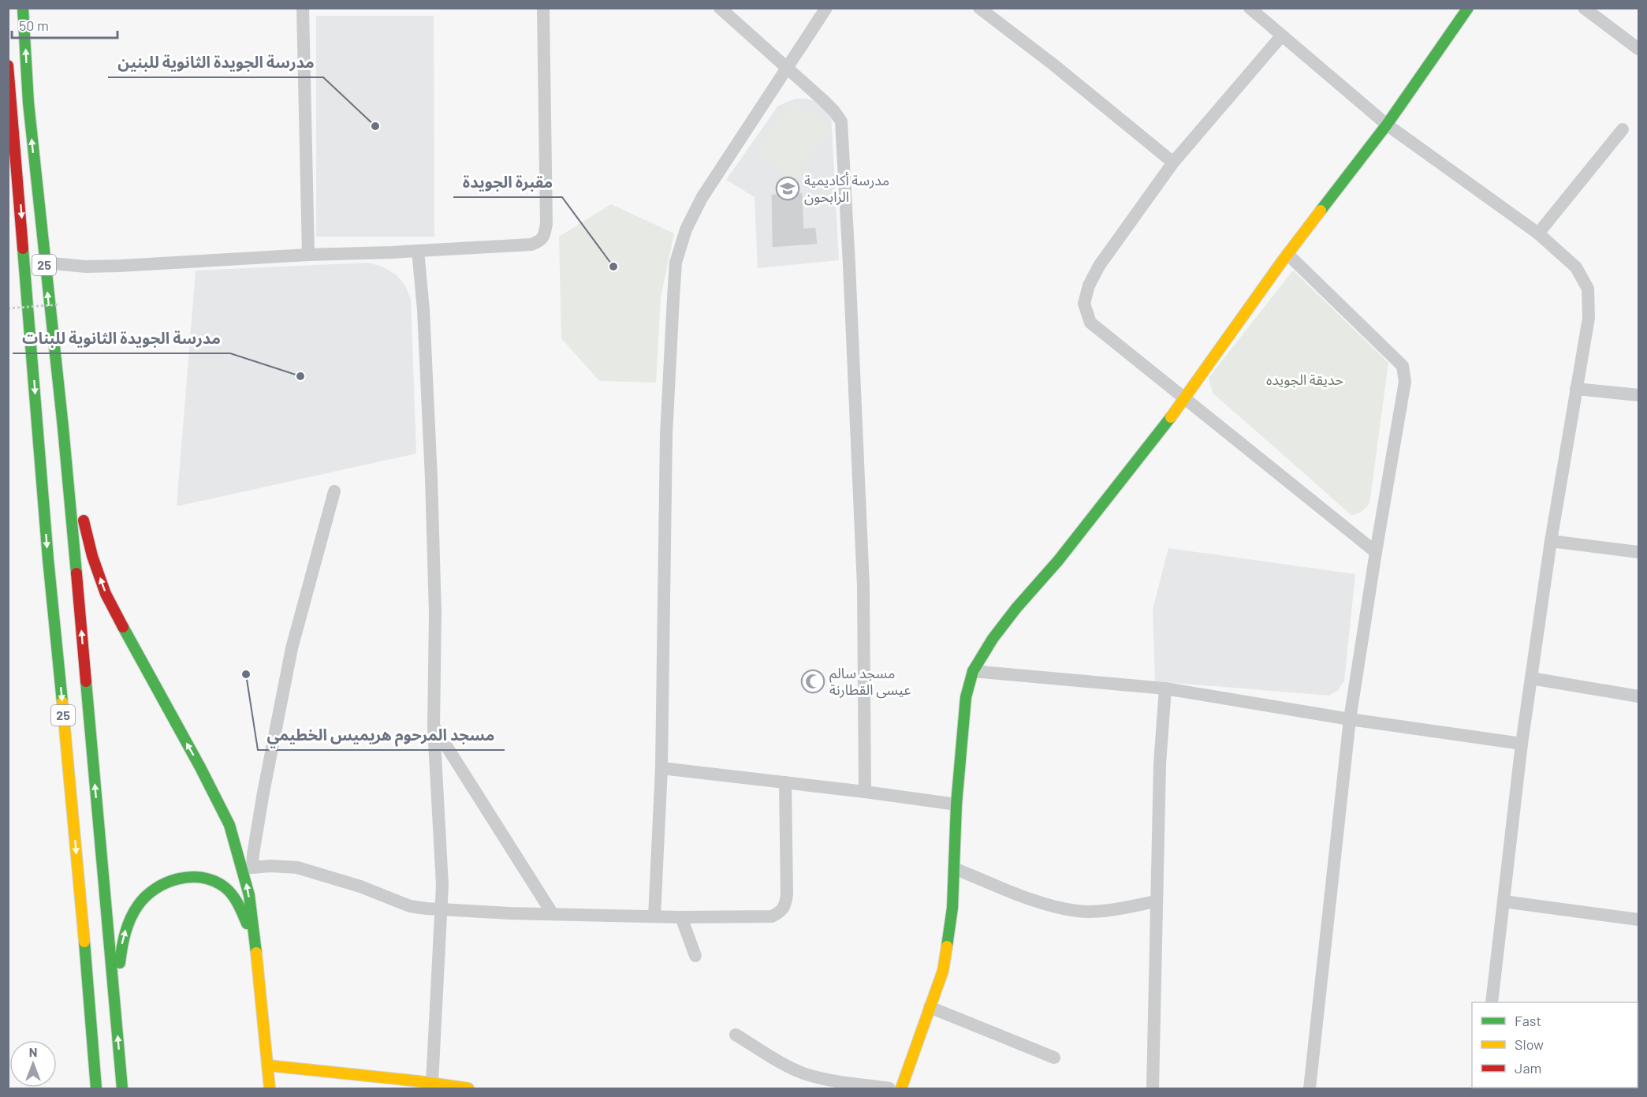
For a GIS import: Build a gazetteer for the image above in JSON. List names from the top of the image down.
{
  "streets": {
    "main road": ["25"]
  },
  "parks": ["حديقة الجويده"],
  "places": {
    "other": [
      "مدرسة الجويدة الثانوية للبنين",
      "مقبرة الجويدة",
      "مدرسة الجويدة الثانوية للبنات",
      "مسجد المرحوم هريميس الخطيمي"
    ],
    "school or university": ["مدرسة أكاديمية الرابحون"],
    "mosque": ["مسجد سالم عيسى القطارنة"]
  },
  "legend": ["Fast", "Slow", "Jam"],
  "scale_bar": "50 m",
  "north": "top"
}
